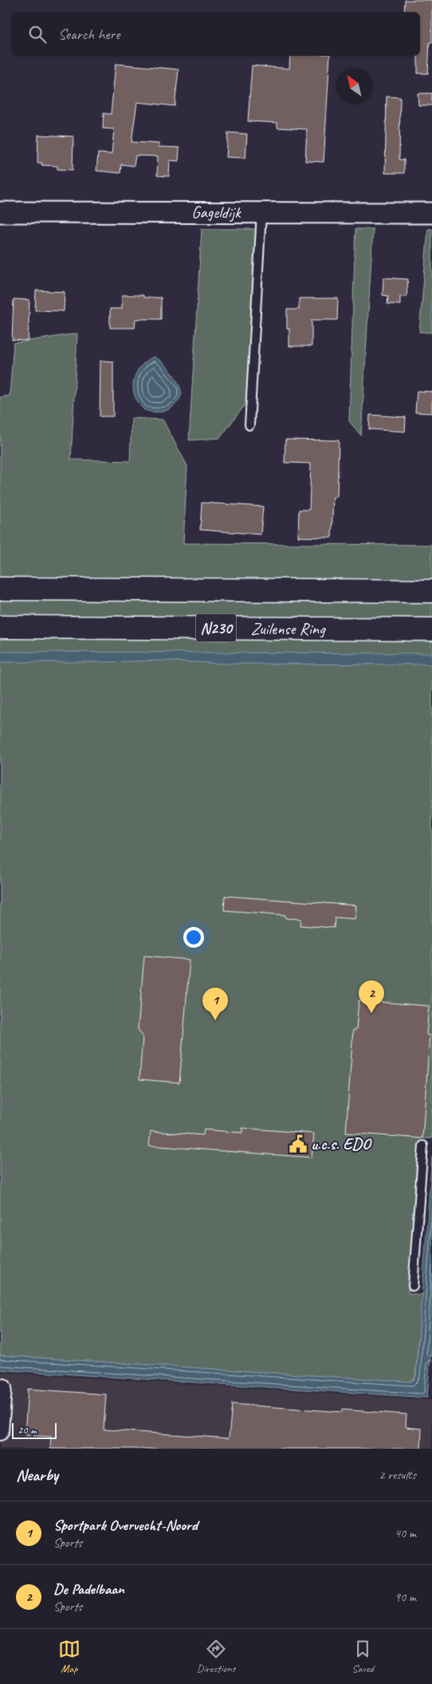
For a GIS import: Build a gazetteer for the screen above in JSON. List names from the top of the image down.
{
  "streets": {
    "main road": ["N230", "Zuilense Ring"],
    "street": ["Gageldijk"]
  },
  "places": {
    "public building": ["u.c.s. EDO"]
  },
  "scale_bar": "20 m",
  "north": "top left",
  "page": {
    "search": "Search here",
    "pins": ["2", "1"],
    "scale": "20 m",
    "heading": ["Nearby", "2 results"],
    "list": [
      {
        "mark": "1",
        "name": "Sportpark Overvecht-Noord",
        "note": "Sports",
        "value": "40 m"
      },
      {
        "mark": "2",
        "name": "De Padelbaan",
        "note": "Sports",
        "value": "90 m"
      }
    ],
    "nav": ["Map", "Directions", "Saved"]
  }
}
